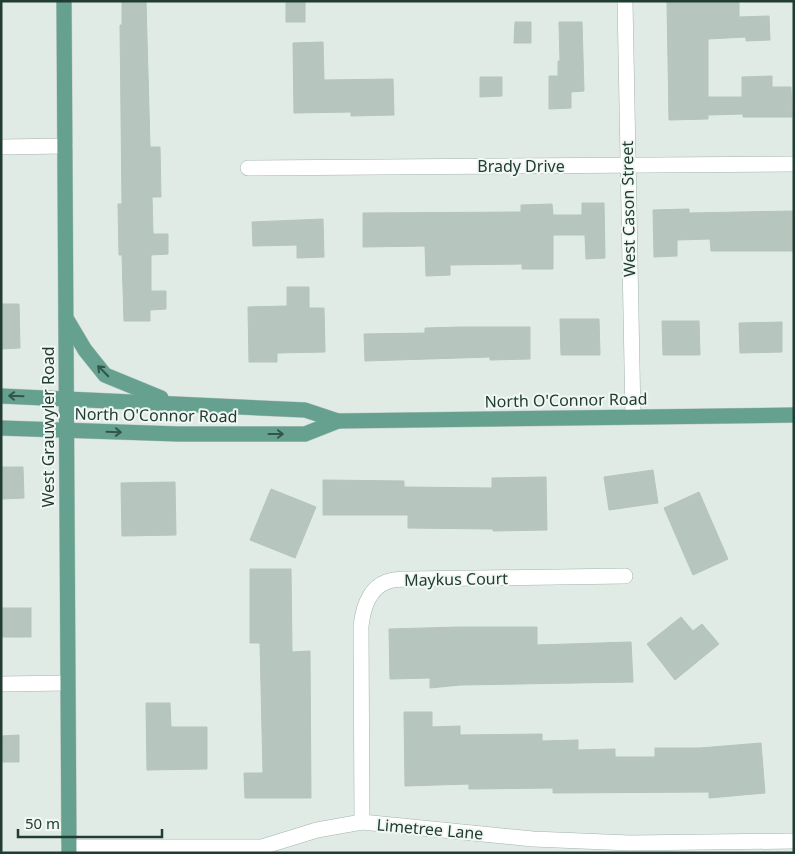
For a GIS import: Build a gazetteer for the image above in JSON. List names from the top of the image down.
{
  "streets": {
    "main road": ["North O'Connor Road", "West Grauwyler Road"],
    "street": [
      "Brady Drive",
      "West Cason Street",
      "Maykus Court",
      "Limetree Lane"
    ]
  },
  "crossings": [
    ["Brady Drive", "West Cason Street"],
    ["West Cason Street", "North O'Connor Road"],
    ["North O'Connor Road", "West Grauwyler Road"],
    ["West Grauwyler Road", "Limetree Lane"],
    ["Maykus Court", "Limetree Lane"]
  ],
  "scale_bar": "50 m"
}
